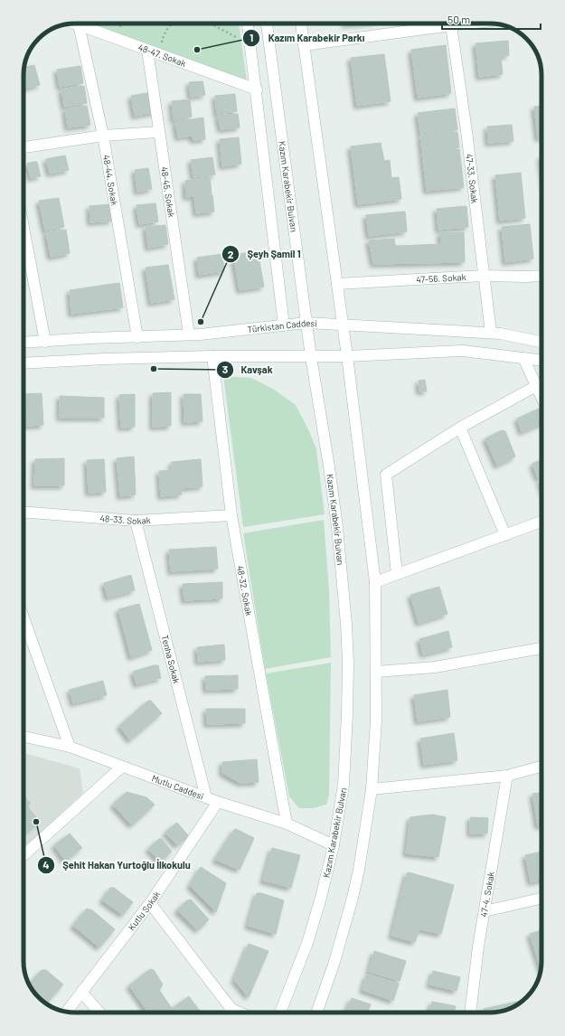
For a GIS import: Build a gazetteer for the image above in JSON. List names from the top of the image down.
{
  "streets": {
    "street": [
      "48-47. Sokak",
      "47-33. Sokak",
      "48-44. Sokak",
      "Kazım Karabekir Bulvarı",
      "48-45. Sokak",
      "47-56. Sokak",
      "Türkistan Caddesi",
      "48-33. Sokak",
      "48-32. Sokak",
      "Tenha Sokak",
      "Mutlu Caddesi",
      "47-4. Sokak",
      "Kutlu Sokak"
    ]
  },
  "crossings": [
    ["48-47. Sokak", "48-44. Sokak"],
    ["48-47. Sokak", "48-45. Sokak"],
    ["47-33. Sokak", "47-56. Sokak"],
    ["47-33. Sokak", "Türkistan Caddesi"],
    ["48-44. Sokak", "Türkistan Caddesi"],
    ["Kazım Karabekir Bulvarı", "Türkistan Caddesi"],
    ["Kazım Karabekir Bulvarı", "Mutlu Caddesi"],
    ["48-45. Sokak", "Türkistan Caddesi"],
    ["48-33. Sokak", "48-32. Sokak"],
    ["48-33. Sokak", "Tenha Sokak"],
    ["48-32. Sokak", "Mutlu Caddesi"],
    ["Tenha Sokak", "Mutlu Caddesi"],
    ["Mutlu Caddesi", "Kutlu Sokak"]
  ],
  "places": [
    "Kazım Karabekir Parkı",
    "Şeyh Şamil 1",
    "Kavşak",
    "Şehit Hakan Yurtoğlu İlkokulu"
  ],
  "scale_bar": "50 m"
}
